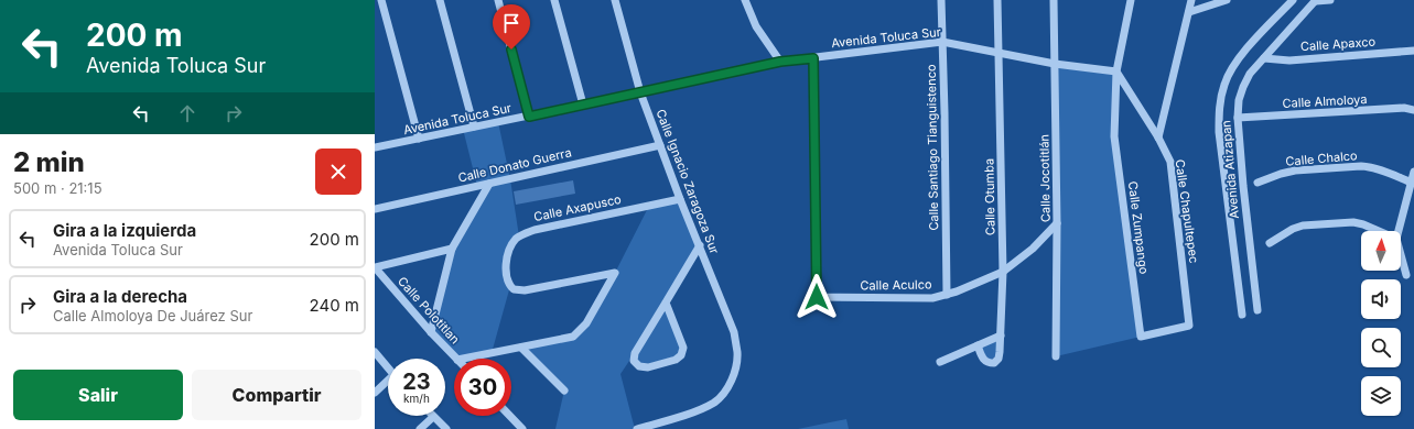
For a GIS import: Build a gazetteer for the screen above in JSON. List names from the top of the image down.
{
  "streets": {
    "street": [
      "Avenida Toluca Sur",
      "Calle Apaxco",
      "Calle Almoloya",
      "Calle Santiago Tianguistenco",
      "Calle Chalco",
      "Calle Donato Guerra",
      "Avenida Atizapan",
      "Calle Jocotitlán",
      "Calle Ignacio Zaragoza Sur",
      "Calle Otumba",
      "Calle Axapusco",
      "Calle Chapultepec",
      "Calle Zumpango",
      "Calle Aculco",
      "Calle Polotitlan"
    ]
  },
  "crossings": [
    ["Avenida Toluca Sur", "Calle Santiago Tianguistenco"],
    ["Avenida Toluca Sur", "Calle Jocotitlán"],
    ["Avenida Toluca Sur", "Calle Ignacio Zaragoza Sur"],
    ["Avenida Toluca Sur", "Calle Otumba"],
    ["Avenida Toluca Sur", "Calle Chapultepec"],
    ["Avenida Toluca Sur", "Calle Zumpango"],
    ["Avenida Toluca Sur", "Calle Aculco"],
    ["Calle Apaxco", "Avenida Atizapan"],
    ["Calle Almoloya", "Avenida Atizapan"],
    ["Calle Santiago Tianguistenco", "Calle Aculco"],
    ["Calle Donato Guerra", "Calle Ignacio Zaragoza Sur"],
    ["Calle Jocotitlán", "Calle Aculco"],
    ["Calle Ignacio Zaragoza Sur", "Calle Axapusco"],
    ["Calle Otumba", "Calle Aculco"],
    ["Calle Chapultepec", "Calle Zumpango"]
  ],
  "north": "top",
  "page": {
    "turn": ["200 m", "Avenida Toluca Sur"],
    "heading": ["2 min", "500 m · 21:15"],
    "list": [
      {
        "name": "Gira a la izquierda",
        "note": "Avenida Toluca Sur",
        "value": "200 m"
      },
      {
        "name": "Gira a la derecha",
        "note": "Calle Almoloya De Juárez Sur",
        "value": "240 m"
      }
    ],
    "speed": "23 km/h",
    "limit": "30",
    "buttons": ["Salir", "Compartir"]
  }
}
